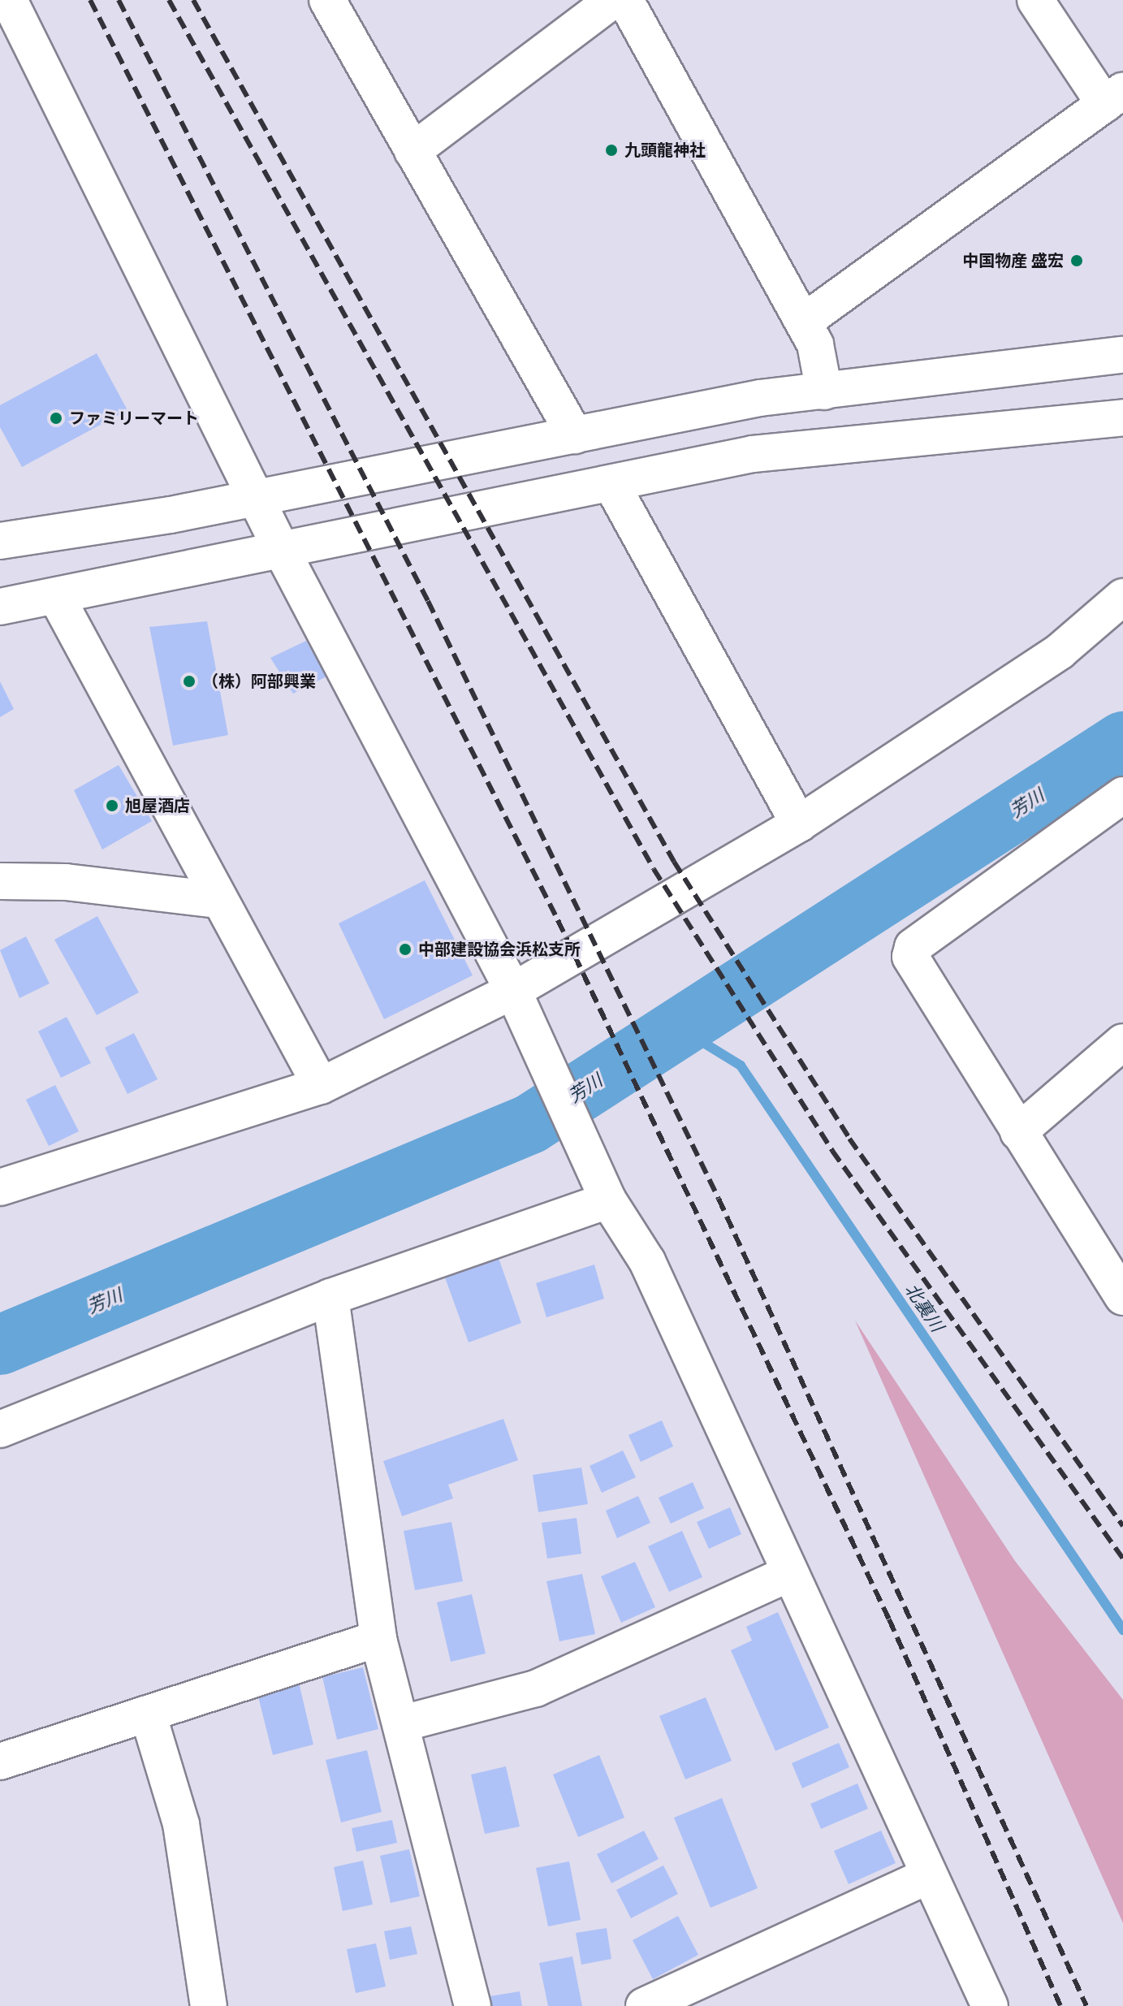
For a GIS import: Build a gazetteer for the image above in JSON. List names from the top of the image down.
{
  "water": ["芳川", "北裏川"],
  "places": [
    "九頭龍神社",
    "中国物産 盛宏",
    "ファミリーマート",
    "（株）阿部興業",
    "旭屋酒店",
    "中部建設協会浜松支所"
  ]
}
